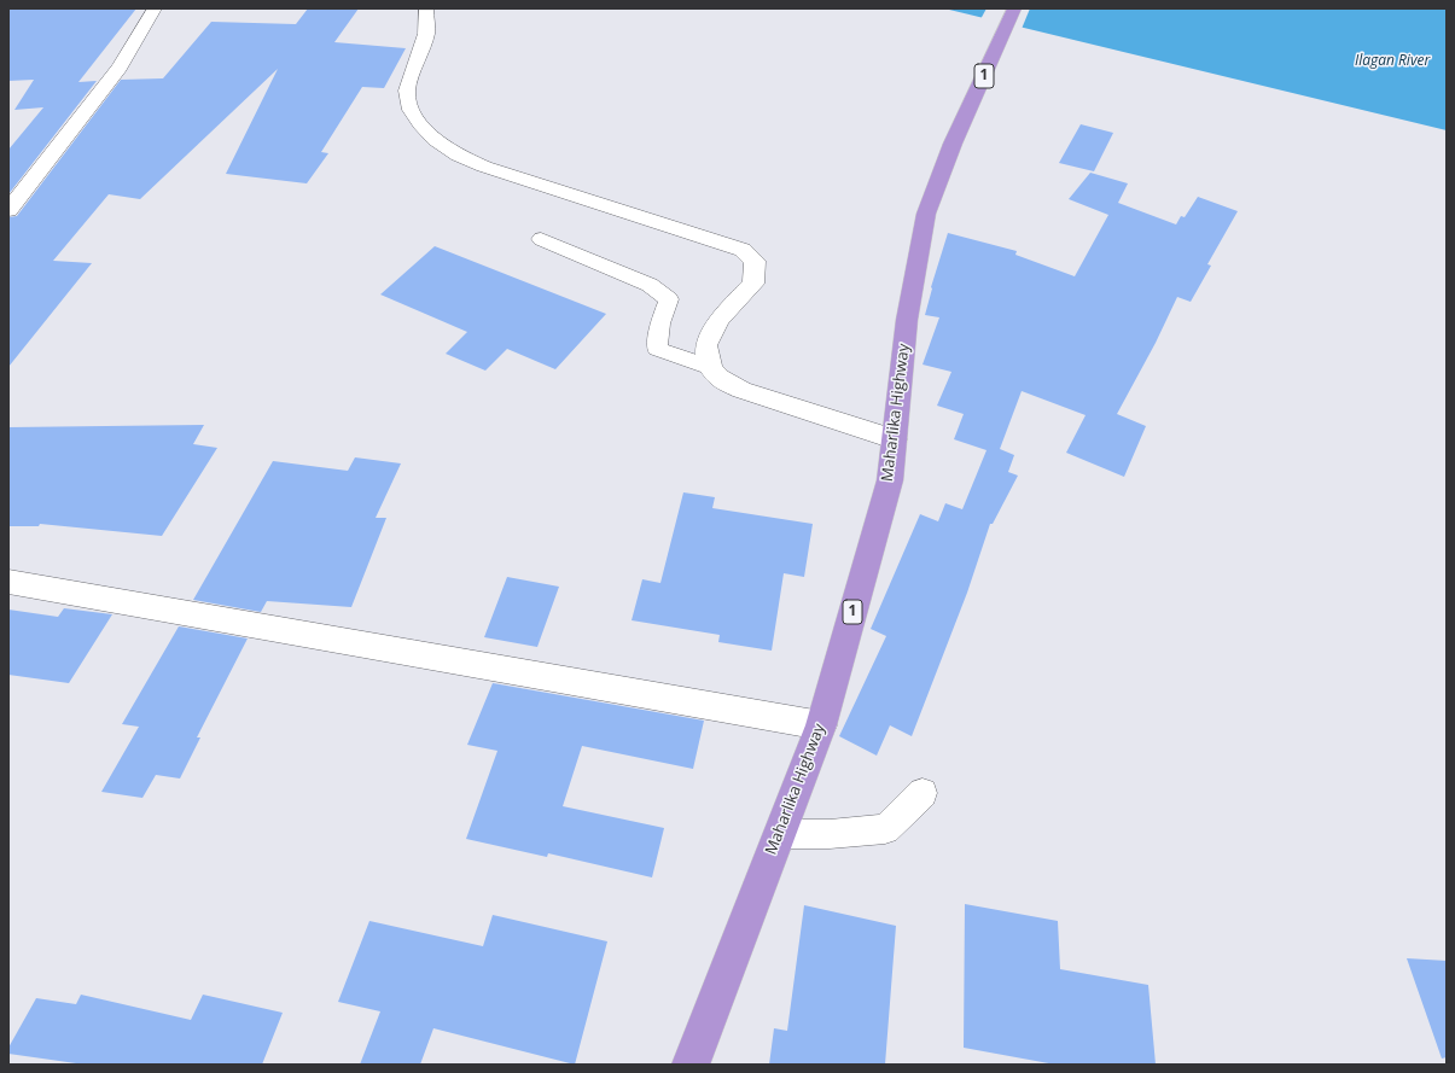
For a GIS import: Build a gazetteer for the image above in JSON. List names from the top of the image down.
{
  "streets": {
    "highway": ["1", "Maharlika Highway"]
  },
  "water": ["Ilagan River"]
}
